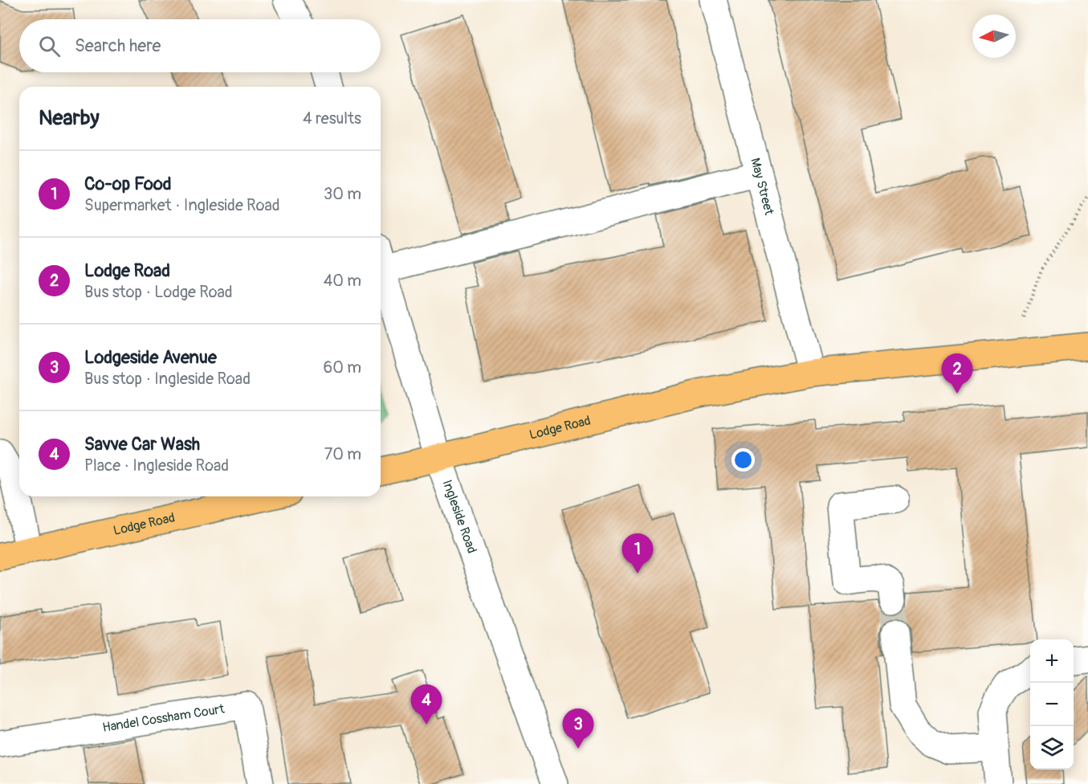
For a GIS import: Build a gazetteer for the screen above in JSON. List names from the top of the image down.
{
  "streets": {
    "main road": ["Lodge Road"],
    "street": ["May Street", "Ingleside Road", "Handel Cossham Court"]
  },
  "crossings": [
    ["May Street", "Lodge Road"],
    ["Lodge Road", "Ingleside Road"]
  ],
  "north": "left",
  "page": {
    "search": "Search here",
    "heading": ["Nearby", "4 results"],
    "list": [
      {
        "mark": "1",
        "name": "Co-op Food",
        "note": "Supermarket · Ingleside Road",
        "value": "30 m"
      },
      {
        "mark": "2",
        "name": "Lodge Road",
        "note": "Bus stop · Lodge Road",
        "value": "40 m"
      },
      {
        "mark": "3",
        "name": "Lodgeside Avenue",
        "note": "Bus stop · Ingleside Road",
        "value": "60 m"
      },
      {
        "mark": "4",
        "name": "Savve Car Wash",
        "note": "Place · Ingleside Road",
        "value": "70 m"
      }
    ],
    "pins": [
      "2",
      "1",
      "4",
      "3"
    ],
    "map_buttons": ["+", "−"]
  }
}
